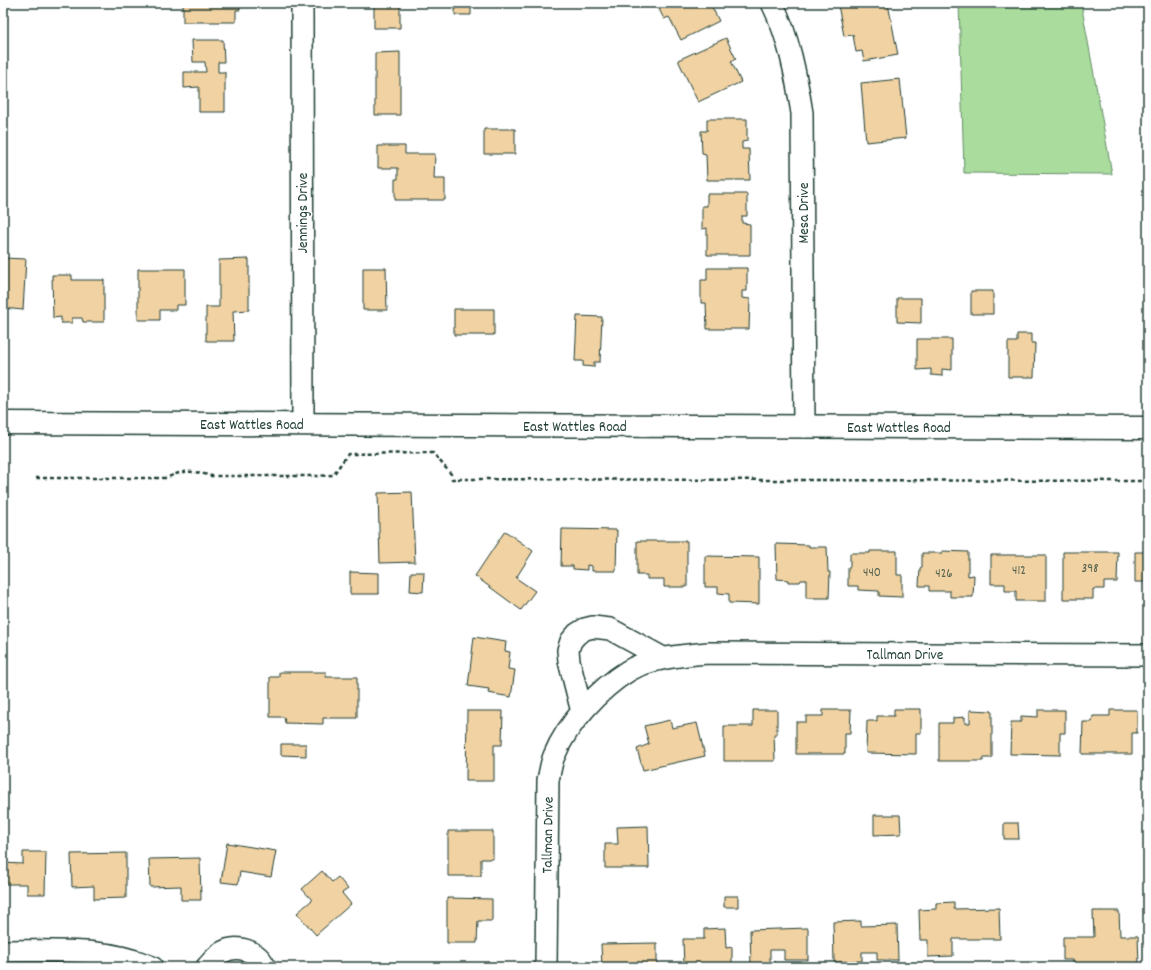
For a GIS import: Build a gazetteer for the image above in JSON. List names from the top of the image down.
{
  "streets": {
    "main road": ["East Wattles Road"],
    "street": ["Jennings Drive", "Mesa Drive", "Tallman Drive"]
  },
  "crossings": [
    ["Jennings Drive", "East Wattles Road"],
    ["Mesa Drive", "East Wattles Road"]
  ],
  "house_numbers": [
    "398",
    "412",
    "440",
    "426"
  ]
}
